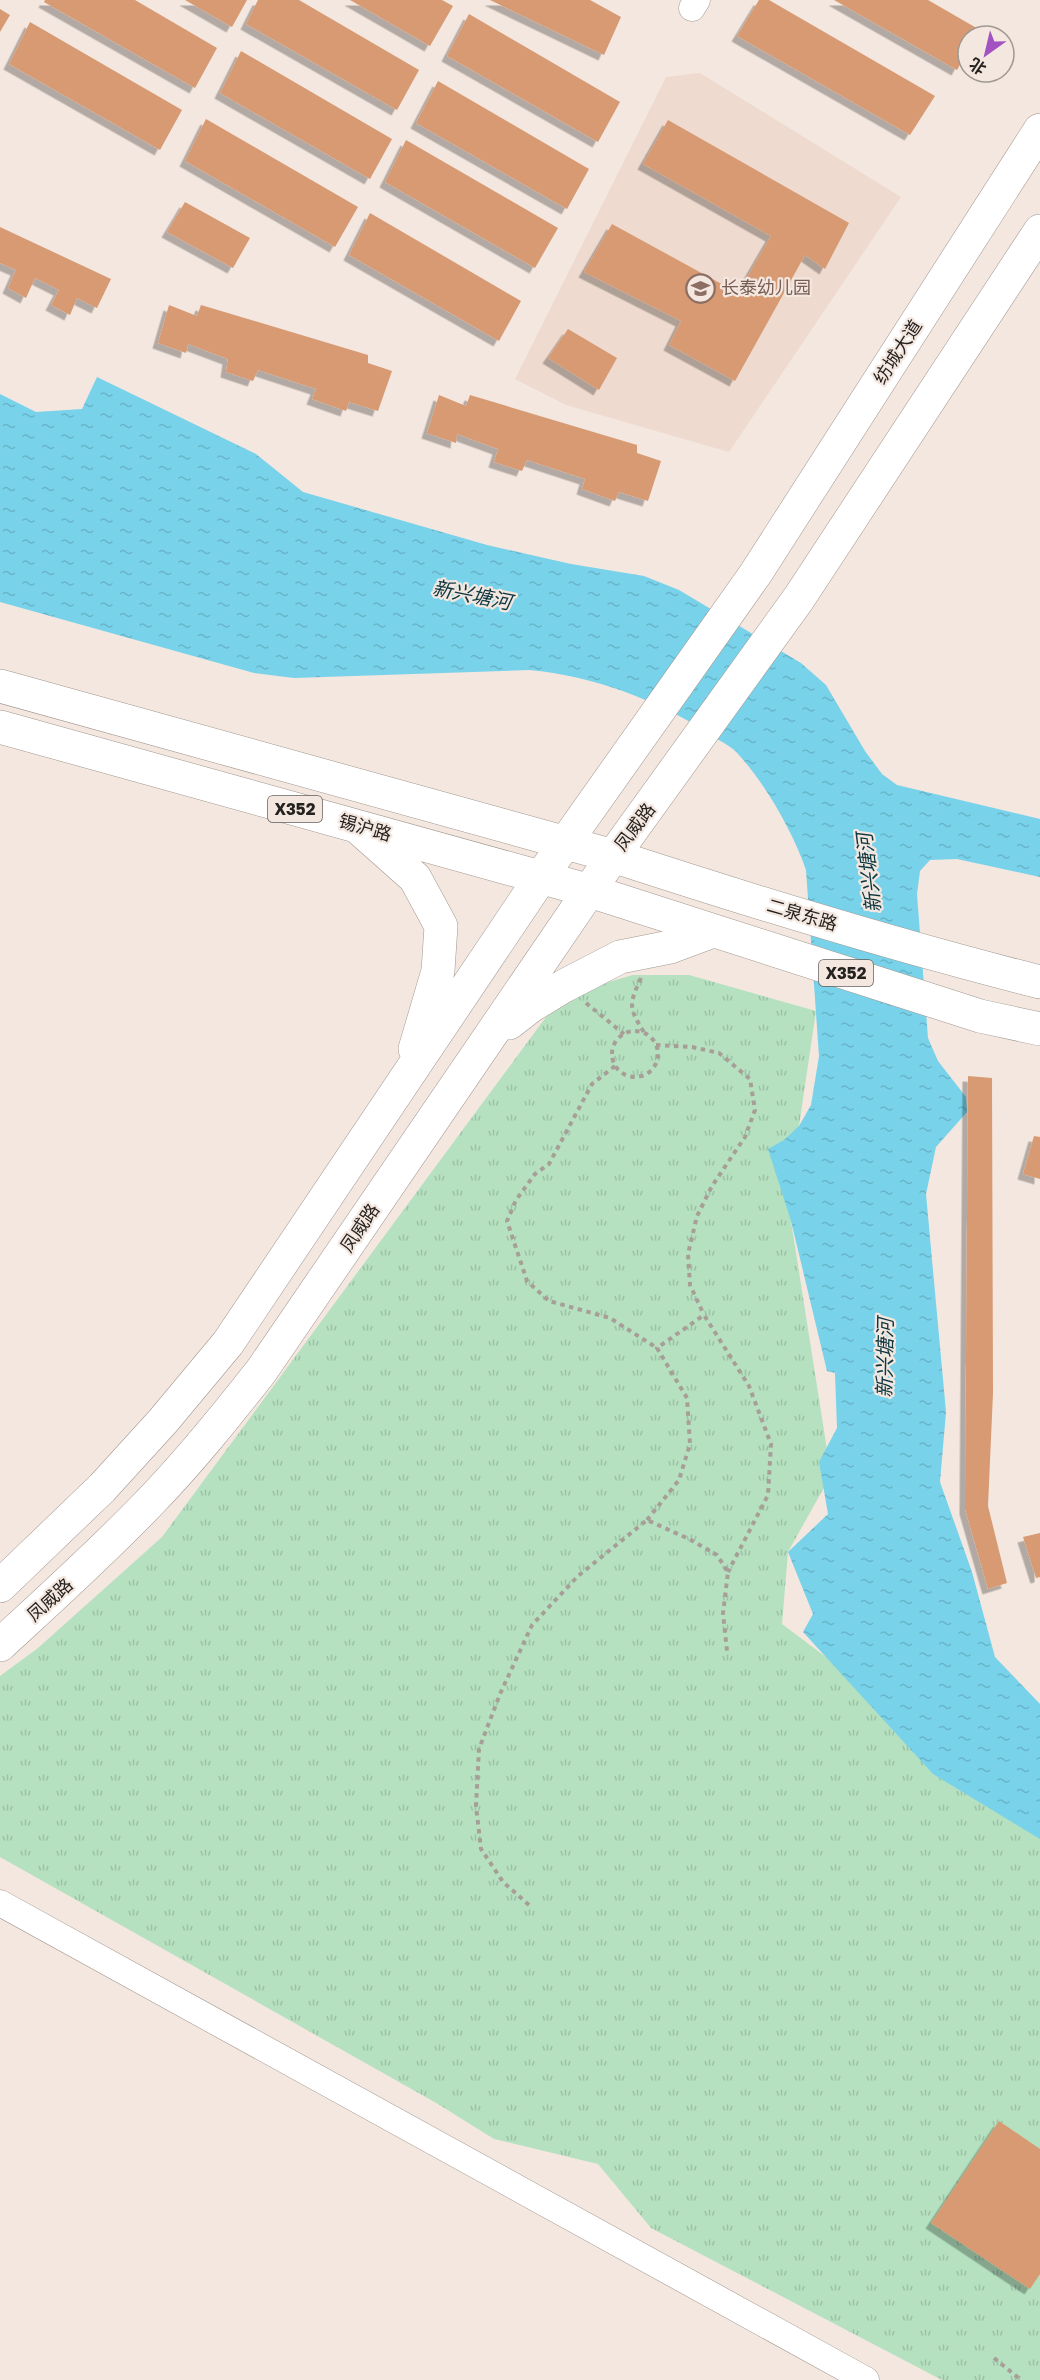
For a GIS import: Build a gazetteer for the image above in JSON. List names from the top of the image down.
{
  "streets": {
    "main road": [
      "纺城大道",
      "X352",
      "凤威路",
      "锡沪路",
      "二泉东路"
    ]
  },
  "crossings": [
    ["纺城大道", "X352"],
    ["纺城大道", "二泉东路"],
    ["X352", "凤威路"],
    ["X352", "锡沪路"],
    ["X352", "二泉东路"],
    ["凤威路", "锡沪路"],
    ["凤威路", "二泉东路"]
  ],
  "water": ["新兴塘河"],
  "places": {
    "school or university": ["长泰幼儿园"]
  },
  "north": "bottom left"
}
